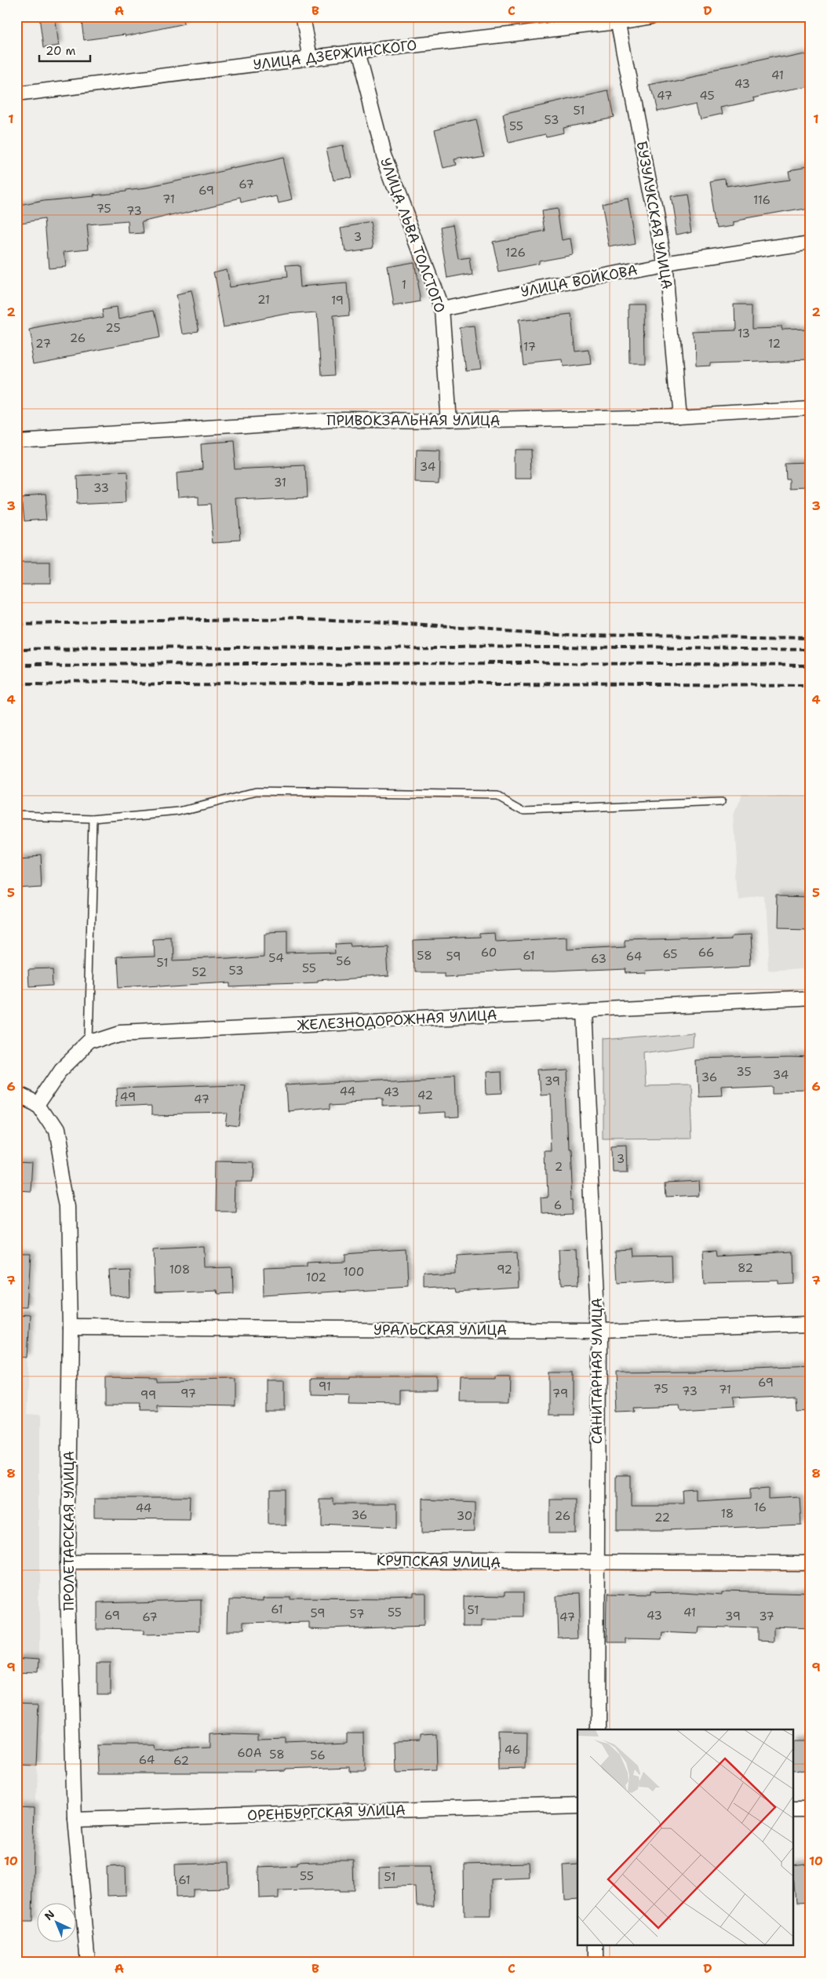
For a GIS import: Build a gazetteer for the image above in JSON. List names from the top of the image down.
{
  "streets": {
    "street": [
      "УЛИЦА ДЗЕРЖИНСКОГО",
      "БУЗУЛУКСКАЯ УЛИЦА",
      "УЛИЦА ЛЬВА ТОЛСТОГО",
      "УЛИЦА ВОЙКОВА",
      "ПРИВОКЗАЛЬНАЯ УЛИЦА",
      "ЖЕЛЕЗНОДОРОЖНАЯ УЛИЦА",
      "УРАЛЬСКАЯ УЛИЦА",
      "САНИТАРНАЯ УЛИЦА",
      "ПРОЛЕТАРСКАЯ УЛИЦА",
      "КРУПСКАЯ УЛИЦА",
      "ОРЕНБУРГСКАЯ УЛИЦА"
    ]
  },
  "crossings": [
    ["УЛИЦА ДЗЕРЖИНСКОГО", "БУЗУЛУКСКАЯ УЛИЦА"],
    ["УЛИЦА ДЗЕРЖИНСКОГО", "УЛИЦА ЛЬВА ТОЛСТОГО"],
    ["БУЗУЛУКСКАЯ УЛИЦА", "УЛИЦА ВОЙКОВА"],
    ["БУЗУЛУКСКАЯ УЛИЦА", "ПРИВОКЗАЛЬНАЯ УЛИЦА"],
    ["УЛИЦА ЛЬВА ТОЛСТОГО", "УЛИЦА ВОЙКОВА"],
    ["УЛИЦА ЛЬВА ТОЛСТОГО", "ПРИВОКЗАЛЬНАЯ УЛИЦА"],
    ["ЖЕЛЕЗНОДОРОЖНАЯ УЛИЦА", "САНИТАРНАЯ УЛИЦА"],
    ["ЖЕЛЕЗНОДОРОЖНАЯ УЛИЦА", "ПРОЛЕТАРСКАЯ УЛИЦА"],
    ["УРАЛЬСКАЯ УЛИЦА", "САНИТАРНАЯ УЛИЦА"],
    ["УРАЛЬСКАЯ УЛИЦА", "ПРОЛЕТАРСКАЯ УЛИЦА"],
    ["САНИТАРНАЯ УЛИЦА", "КРУПСКАЯ УЛИЦА"],
    ["ПРОЛЕТАРСКАЯ УЛИЦА", "КРУПСКАЯ УЛИЦА"],
    ["ПРОЛЕТАРСКАЯ УЛИЦА", "ОРЕНБУРГСКАЯ УЛИЦА"]
  ],
  "house_numbers": [
    "41",
    "43",
    "47",
    "45",
    "51",
    "53",
    "55",
    "67",
    "69",
    "71",
    "116",
    "75",
    "73",
    "3",
    "126",
    "1",
    "21",
    "19",
    "25",
    "13",
    "26",
    "27",
    "12",
    "17",
    "34",
    "31",
    "33",
    "60",
    "66",
    "65",
    "58",
    "61",
    "59",
    "64",
    "54",
    "63",
    "56",
    "51",
    "55",
    "53",
    "52",
    "35",
    "34",
    "36",
    "39",
    "44",
    "43",
    "42",
    "49",
    "47",
    "3",
    "2",
    "6",
    "82",
    "108",
    "92",
    "100",
    "102",
    "69",
    "91",
    "75",
    "71",
    "73",
    "97",
    "79",
    "99",
    "16",
    "44",
    "18",
    "36",
    "30",
    "26",
    "22",
    "61",
    "51",
    "55",
    "41",
    "59",
    "57",
    "69",
    "43",
    "39",
    "37",
    "67",
    "47",
    "46",
    "60А",
    "58",
    "56",
    "64",
    "62",
    "55",
    "51",
    "61"
  ],
  "scale_bar": "20 m",
  "north": "top left",
  "grid": {
    "columns": [
      "A",
      "B",
      "C",
      "D"
    ],
    "rows": [
      "1",
      "2",
      "3",
      "4",
      "5",
      "6",
      "7",
      "8",
      "9",
      "10"
    ]
  }
}
